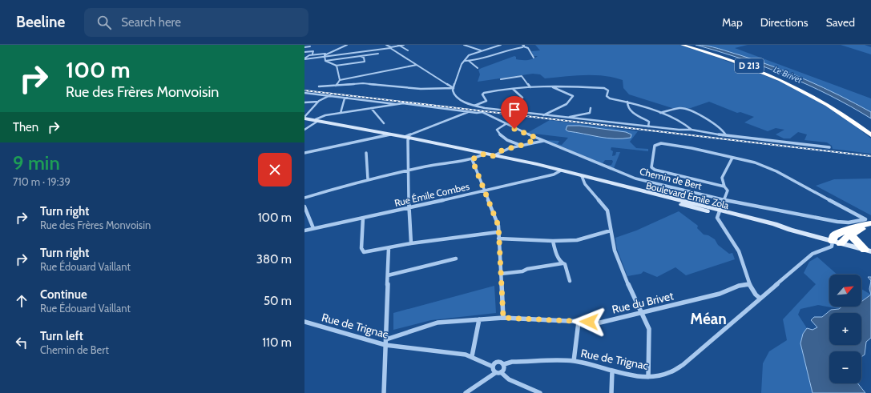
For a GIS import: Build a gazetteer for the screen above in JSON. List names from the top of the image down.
{
  "streets": {
    "highway": ["D 213"],
    "main road": ["Boulevard Émile Zola"],
    "street": [
      "Chemin de Bert",
      "Rue Émile Combes",
      "Rue du Brivet",
      "Rue de Trignac"
    ]
  },
  "crossings": [
    ["Rue Émile Combes", "Boulevard Émile Zola"],
    ["Boulevard Émile Zola", "Rue de Trignac"]
  ],
  "districts": ["Méan"],
  "water": ["Le Brivet"],
  "north": "top right",
  "page": {
    "header": "Beeline",
    "search": "Search here",
    "nav": ["Map", "Directions", "Saved"],
    "turn": ["100 m", "Rue des Frères Monvoisin"],
    "then": "Then",
    "heading": ["9 min", "710 m · 19:39"],
    "list": [
      {
        "name": "Turn right",
        "note": "Rue des Frères Monvoisin",
        "value": "100 m"
      },
      {
        "name": "Turn right",
        "note": "Rue Édouard Vaillant",
        "value": "380 m"
      },
      {
        "name": "Continue",
        "note": "Rue Édouard Vaillant",
        "value": "50 m"
      },
      {
        "name": "Turn left",
        "note": "Chemin de Bert",
        "value": "110 m"
      }
    ],
    "map_buttons": ["+", "−"]
  }
}
